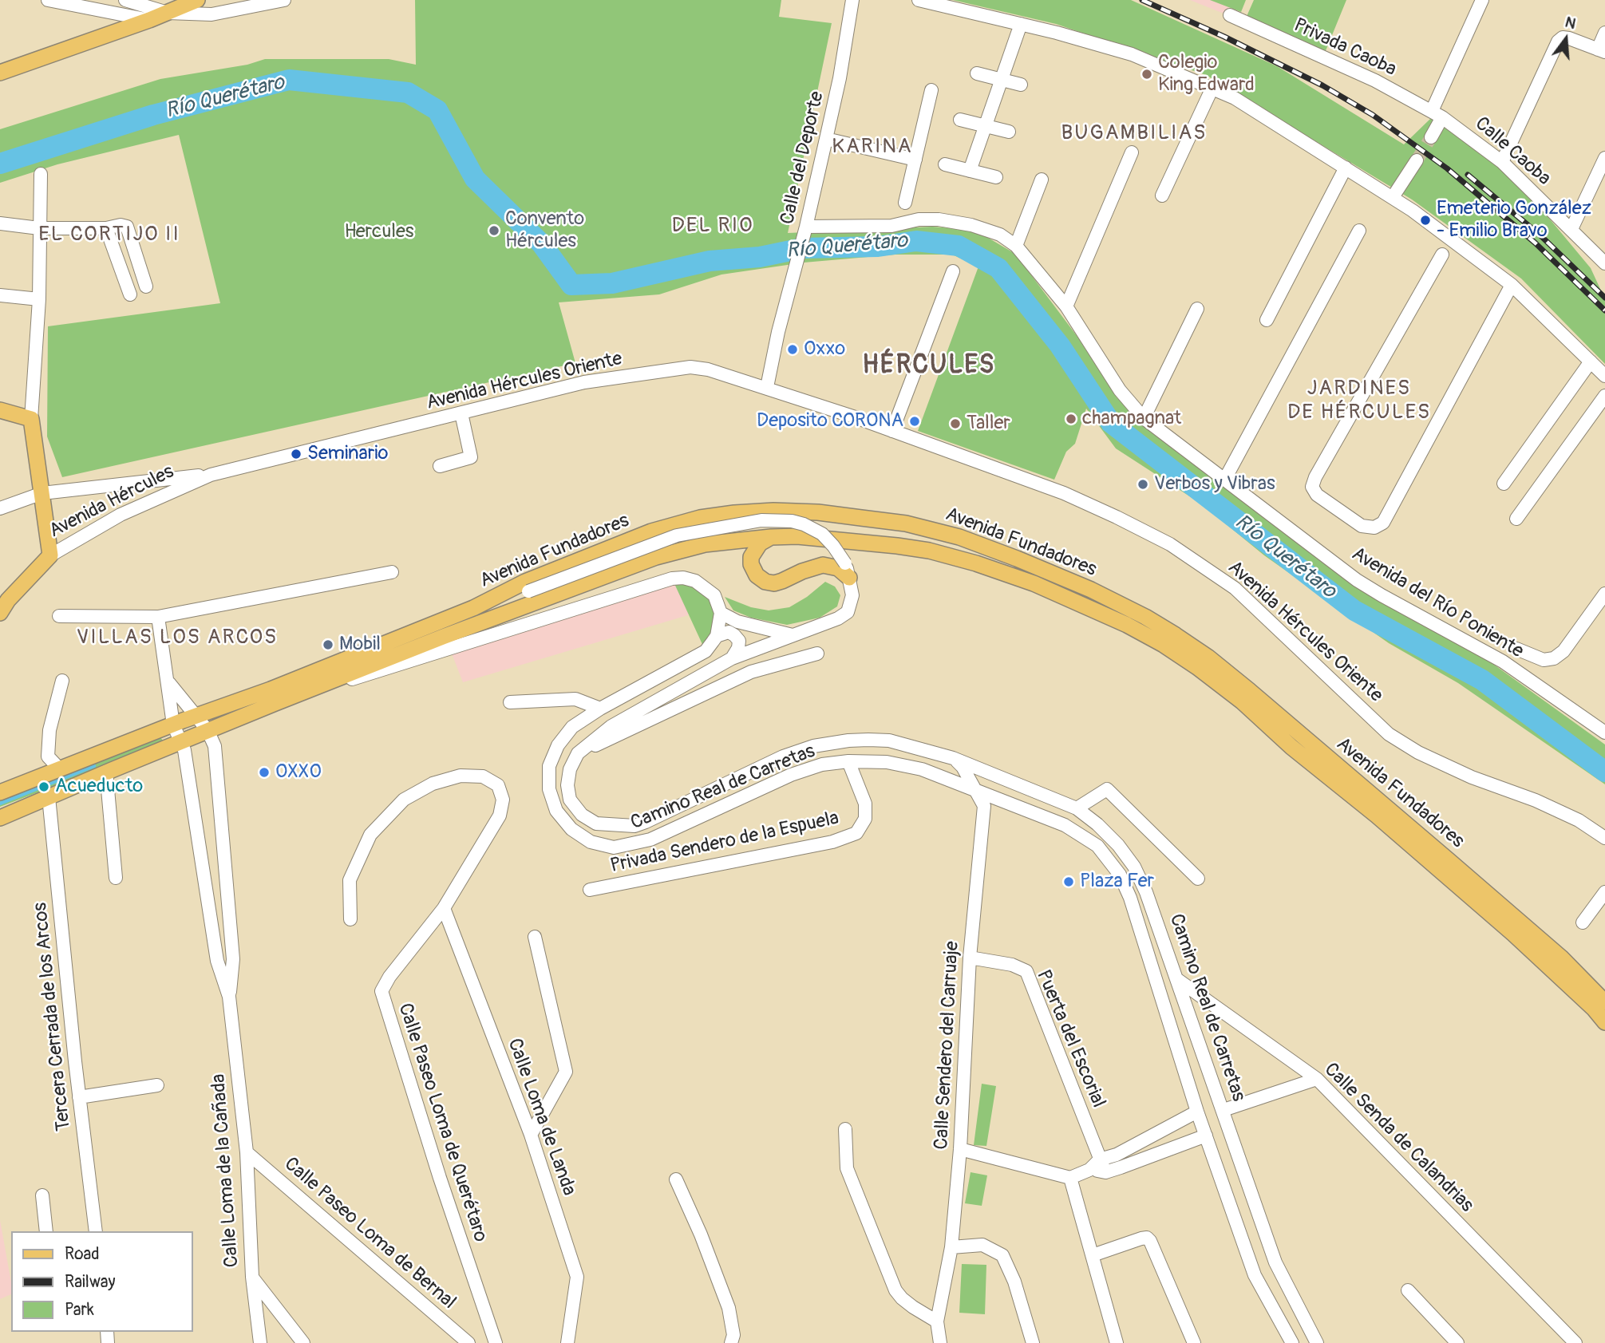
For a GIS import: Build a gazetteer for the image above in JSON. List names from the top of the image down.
{
  "streets": {
    "main road": ["Avenida Hércules", "Avenida Fundadores"],
    "street": [
      "Privada Caoba",
      "Calle Caoba",
      "Calle del Deporte",
      "Avenida Hércules Oriente",
      "Avenida del Río Poniente",
      "Camino Real de Carretas",
      "Privada Sendero de la Espuela",
      "Tercera Cerrada de los Arcos",
      "Puerta del Escorial",
      "Calle Sendero del Carruaje",
      "Calle Loma de Landa",
      "Calle Paseo Loma de Querétaro",
      "Calle Senda de Calandrias",
      "Calle Loma de la Cañada",
      "Calle Paseo Loma de Bernal"
    ]
  },
  "crossings": [
    ["Privada Caoba", "Calle Caoba"],
    ["Calle del Deporte", "Avenida Hércules Oriente"],
    ["Calle del Deporte", "Avenida del Río Poniente"],
    ["Avenida Hércules Oriente", "Avenida Hércules"],
    ["Avenida Fundadores", "Tercera Cerrada de los Arcos"],
    ["Avenida Fundadores", "Calle Loma de la Cañada"],
    ["Camino Real de Carretas", "Privada Sendero de la Espuela"],
    ["Camino Real de Carretas", "Calle Sendero del Carruaje"],
    ["Camino Real de Carretas", "Calle Senda de Calandrias"],
    ["Puerta del Escorial", "Calle Sendero del Carruaje"],
    ["Calle Loma de Landa", "Calle Paseo Loma de Querétaro"],
    ["Calle Loma de la Cañada", "Calle Paseo Loma de Bernal"]
  ],
  "districts": [
    "BUGAMBILIAS",
    "KARINA",
    "DEL RIO",
    "EL CORTIJO II",
    "HÉRCULES",
    "JARDINES DE HÉRCULES",
    "VILLAS LOS ARCOS"
  ],
  "water": ["Río Querétaro"],
  "parks": ["Hercules"],
  "places": [
    "Colegio King Edward",
    "Emeterio González - Emilio Bravo",
    "Convento Hércules",
    "Oxxo",
    "champagnat",
    "Deposito CORONA",
    "Taller",
    "Seminario",
    "Verbos y Vibras",
    "Mobil",
    "OXXO",
    "Acueducto",
    "Plaza Fer"
  ],
  "legend": ["Road", "Railway", "Park"],
  "north": "top"
}
